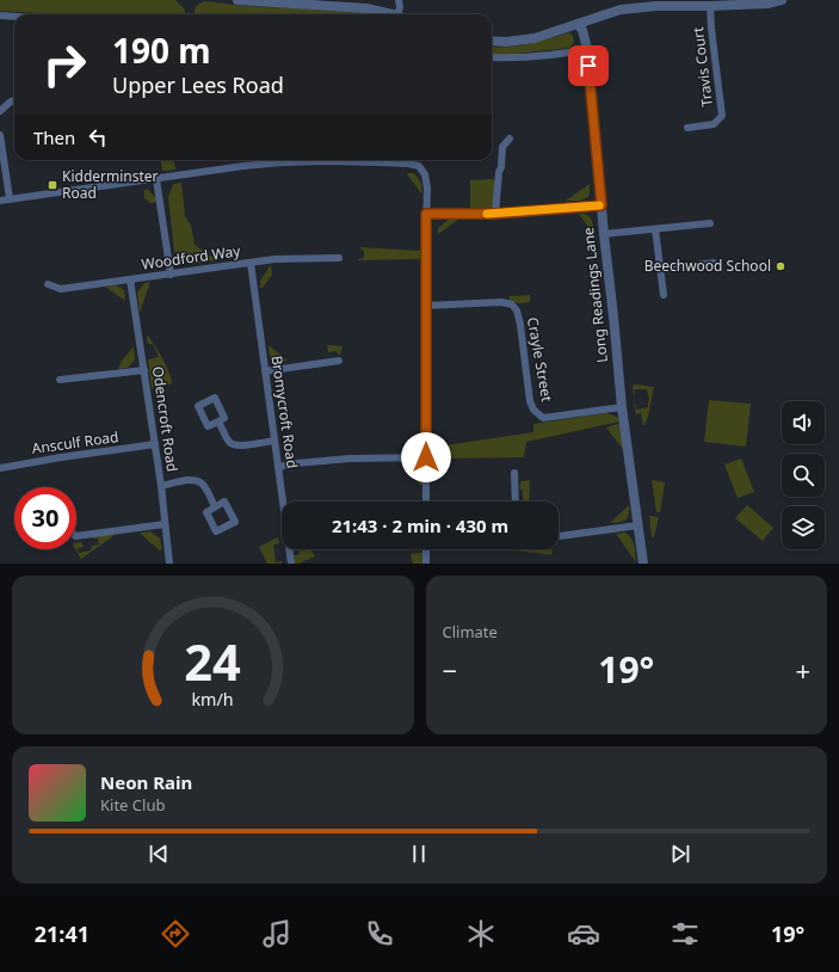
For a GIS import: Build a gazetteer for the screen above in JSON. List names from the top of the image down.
{
  "streets": {
    "street": [
      "Travis Court",
      "Woodford Way",
      "Long Readings Lane",
      "Crayle Street",
      "Bromycroft Road",
      "Odencroft Road",
      "Ansculf Road"
    ]
  },
  "crossings": [
    ["Woodford Way", "Bromycroft Road"],
    ["Woodford Way", "Odencroft Road"],
    ["Long Readings Lane", "Crayle Street"],
    ["Odencroft Road", "Ansculf Road"]
  ],
  "places": {
    "transit": ["Kidderminster Road"],
    "other": ["Beechwood School"]
  },
  "page": {
    "turn": ["190 m", "Upper Lees Road"],
    "then": "Then",
    "limit": "30",
    "trip": "21:43 · 2 min · 430 m",
    "tile": "Climate",
    "heat": ["−", "19°", "+"],
    "song": ["Neon Rain", "Kite Club"],
    "tabs": ["21:41", "19°"],
    "gauge": ["24", "km/h"]
  }
}
